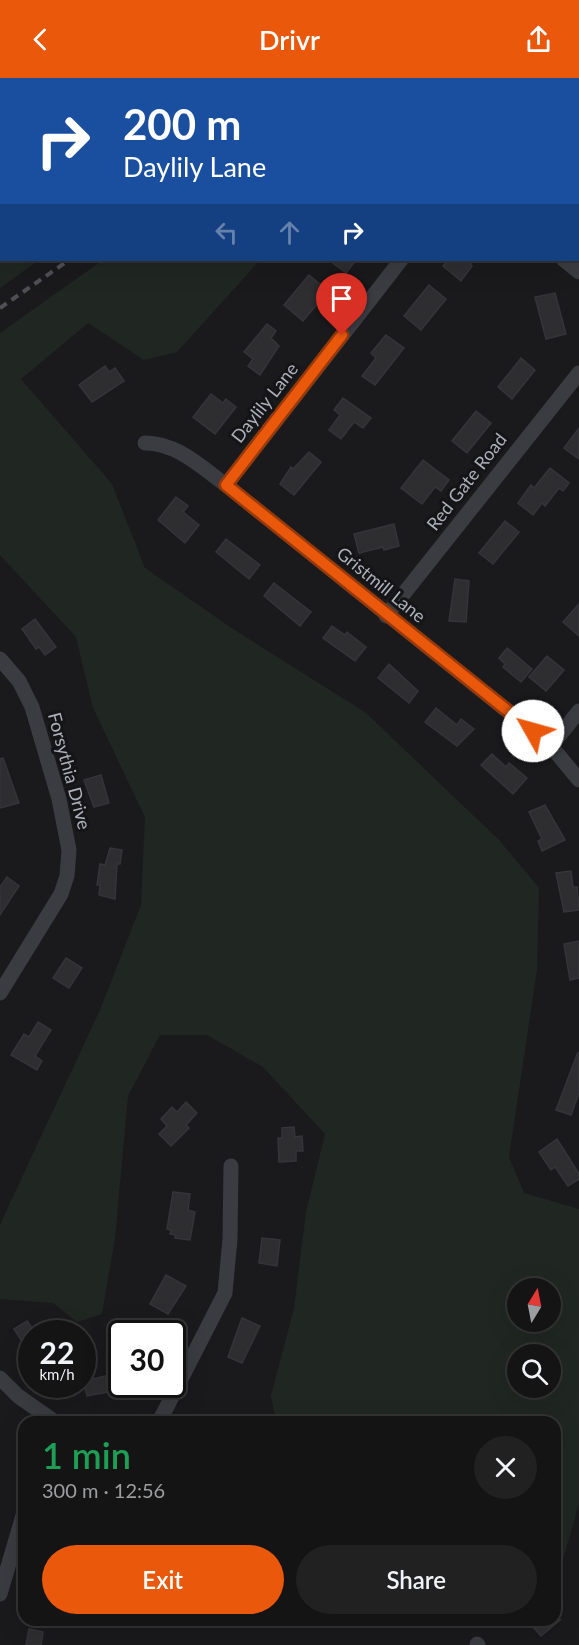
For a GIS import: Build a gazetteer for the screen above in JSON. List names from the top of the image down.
{
  "streets": {
    "street": [
      "Daylily Lane",
      "Red Gate Road",
      "Gristmill Lane",
      "Forsythia Drive"
    ]
  },
  "crossings": [
    ["Daylily Lane", "Gristmill Lane"],
    ["Red Gate Road", "Gristmill Lane"]
  ],
  "north": "top",
  "page": {
    "header": "Drivr",
    "turn": ["200 m", "Daylily Lane"],
    "speed": "22 km/h",
    "limit": "30",
    "heading": ["1 min", "300 m · 12:56"],
    "buttons": ["Exit", "Share"]
  }
}
